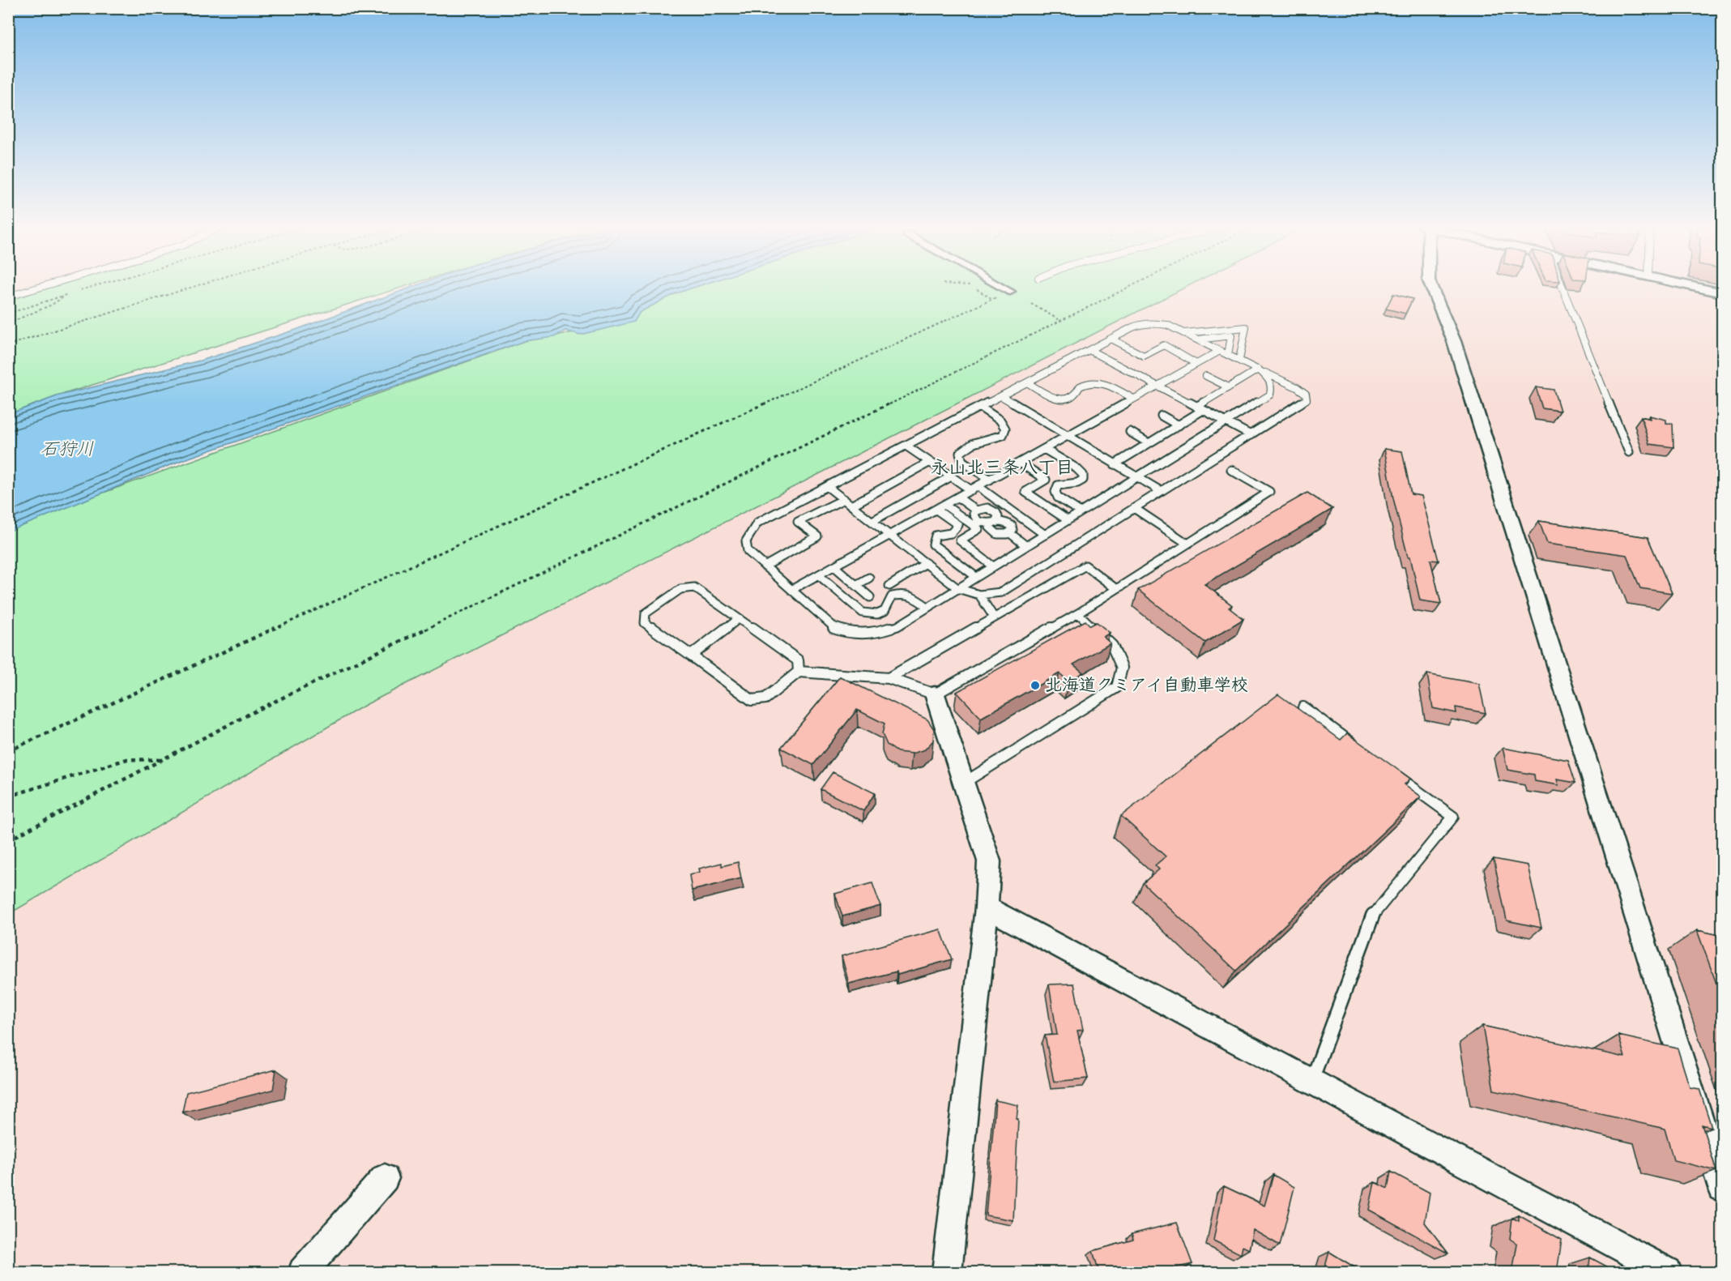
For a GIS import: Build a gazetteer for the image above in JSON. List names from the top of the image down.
{
  "districts": ["永山北三条八丁目"],
  "water": ["石狩川"],
  "places": ["北海道クミアイ自動車学校"]
}
